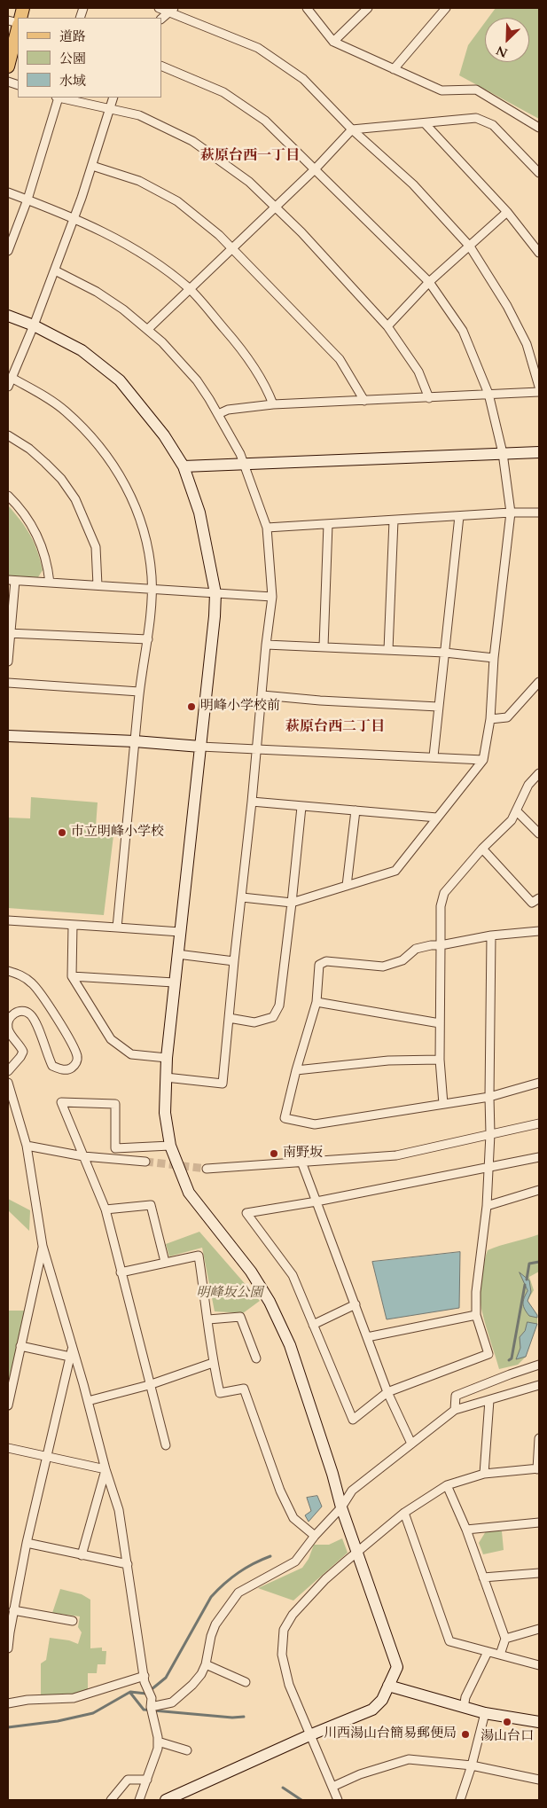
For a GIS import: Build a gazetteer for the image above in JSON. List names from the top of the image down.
{
  "districts": ["萩原台西一丁目", "萩原台西二丁目"],
  "parks": ["明峰坂公園"],
  "places": [
    "明峰小学校前",
    "市立明峰小学校",
    "南野坂",
    "湯山台口",
    "川西湯山台簡易郵便局"
  ],
  "legend": ["道路", "公園", "水域"],
  "north": "bottom left"
}
